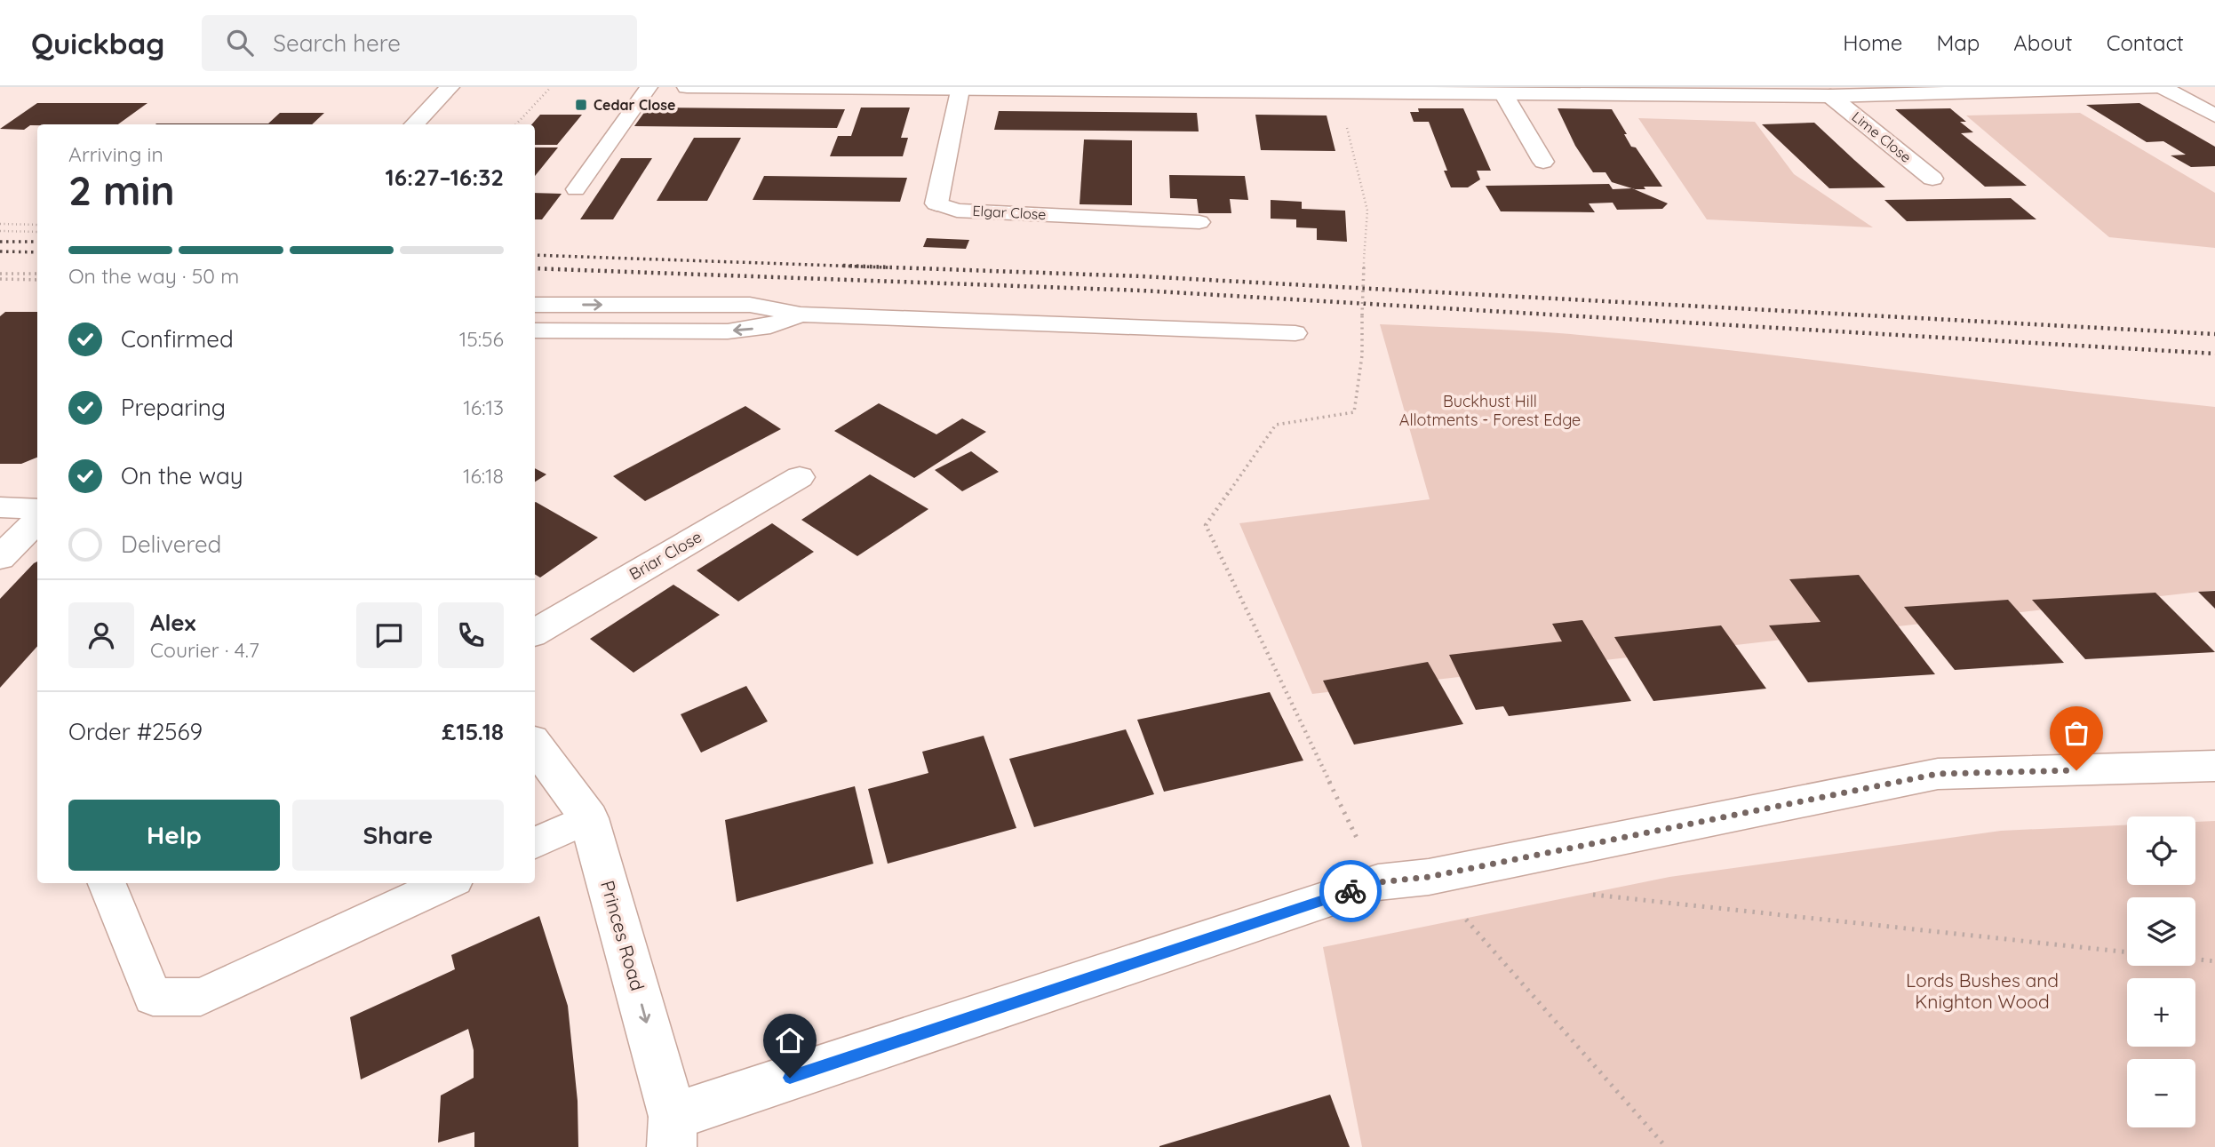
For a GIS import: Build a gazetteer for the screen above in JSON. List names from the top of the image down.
{
  "streets": {
    "street": [
      "Lime Close",
      "Elgar Close",
      "Briar Close",
      "Princes Road"
    ]
  },
  "one_way": ["Princes Road"],
  "parks": ["Buckhust Hill Allotments - Forest Edge", "Lords Bushes and Knighton Wood"],
  "places": {
    "transit": ["Cedar Close"]
  },
  "page": {
    "header": "Quickbag",
    "search": "Search here",
    "nav": [
      "Home",
      "Map",
      "About",
      "Contact"
    ],
    "heading": ["2 min", "Arriving in", "16:27–16:32"],
    "panel": [
      "Alex",
      "Courier · 4.7",
      "Order #2569",
      "£15.18"
    ],
    "bar": "On the way · 50 m",
    "list": [
      ["Confirmed", "15:56"],
      ["Preparing", "16:13"],
      ["On the way", "16:18"],
      "Delivered"
    ],
    "buttons": ["Help", "Share"],
    "map_buttons": ["+", "−"]
  }
}
